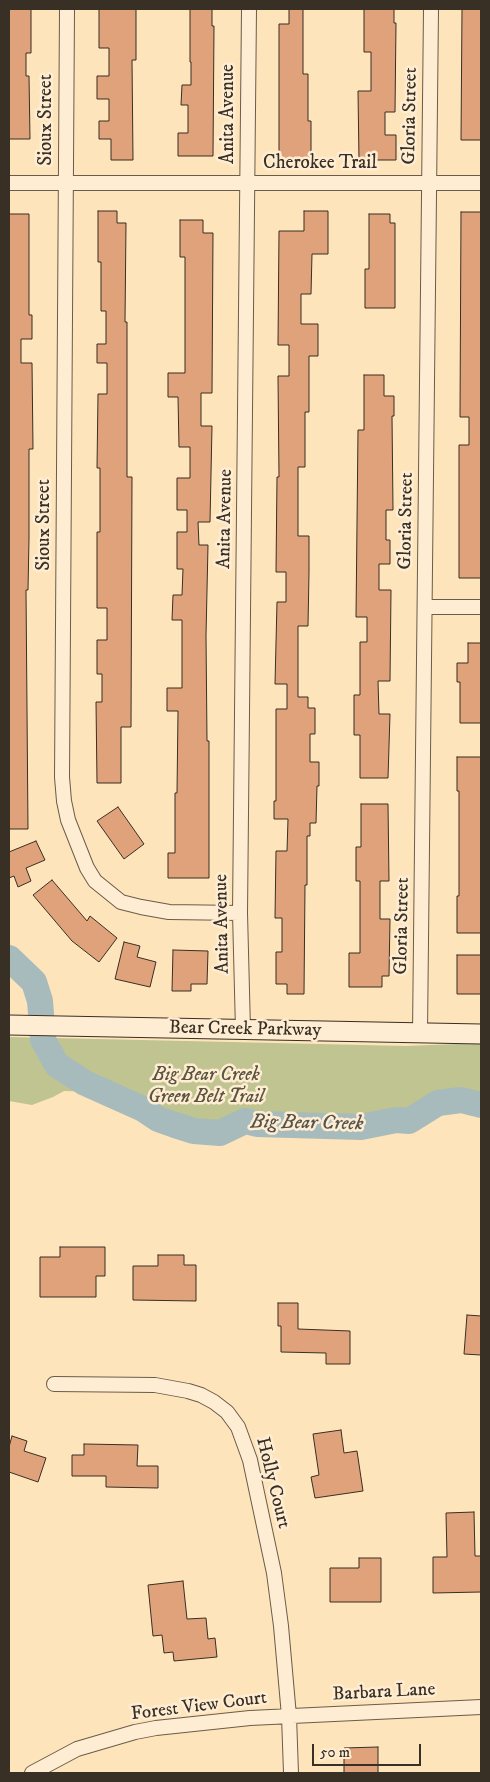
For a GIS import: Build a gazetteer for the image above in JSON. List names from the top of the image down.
{
  "streets": {
    "main road": ["Bear Creek Parkway"],
    "street": [
      "Anita Avenue",
      "Gloria Street",
      "Sioux Street",
      "Cherokee Trail",
      "Holly Court",
      "Barbara Lane",
      "Forest View Court"
    ]
  },
  "crossings": [
    ["Anita Avenue", "Sioux Street"],
    ["Anita Avenue", "Cherokee Trail"],
    ["Anita Avenue", "Bear Creek Parkway"],
    ["Gloria Street", "Cherokee Trail"],
    ["Gloria Street", "Bear Creek Parkway"],
    ["Sioux Street", "Cherokee Trail"],
    ["Holly Court", "Barbara Lane"],
    ["Holly Court", "Forest View Court"],
    ["Barbara Lane", "Forest View Court"]
  ],
  "water": ["Big Bear Creek"],
  "parks": ["Big Bear Creek Green Belt Trail"],
  "scale_bar": "50 m"
}
